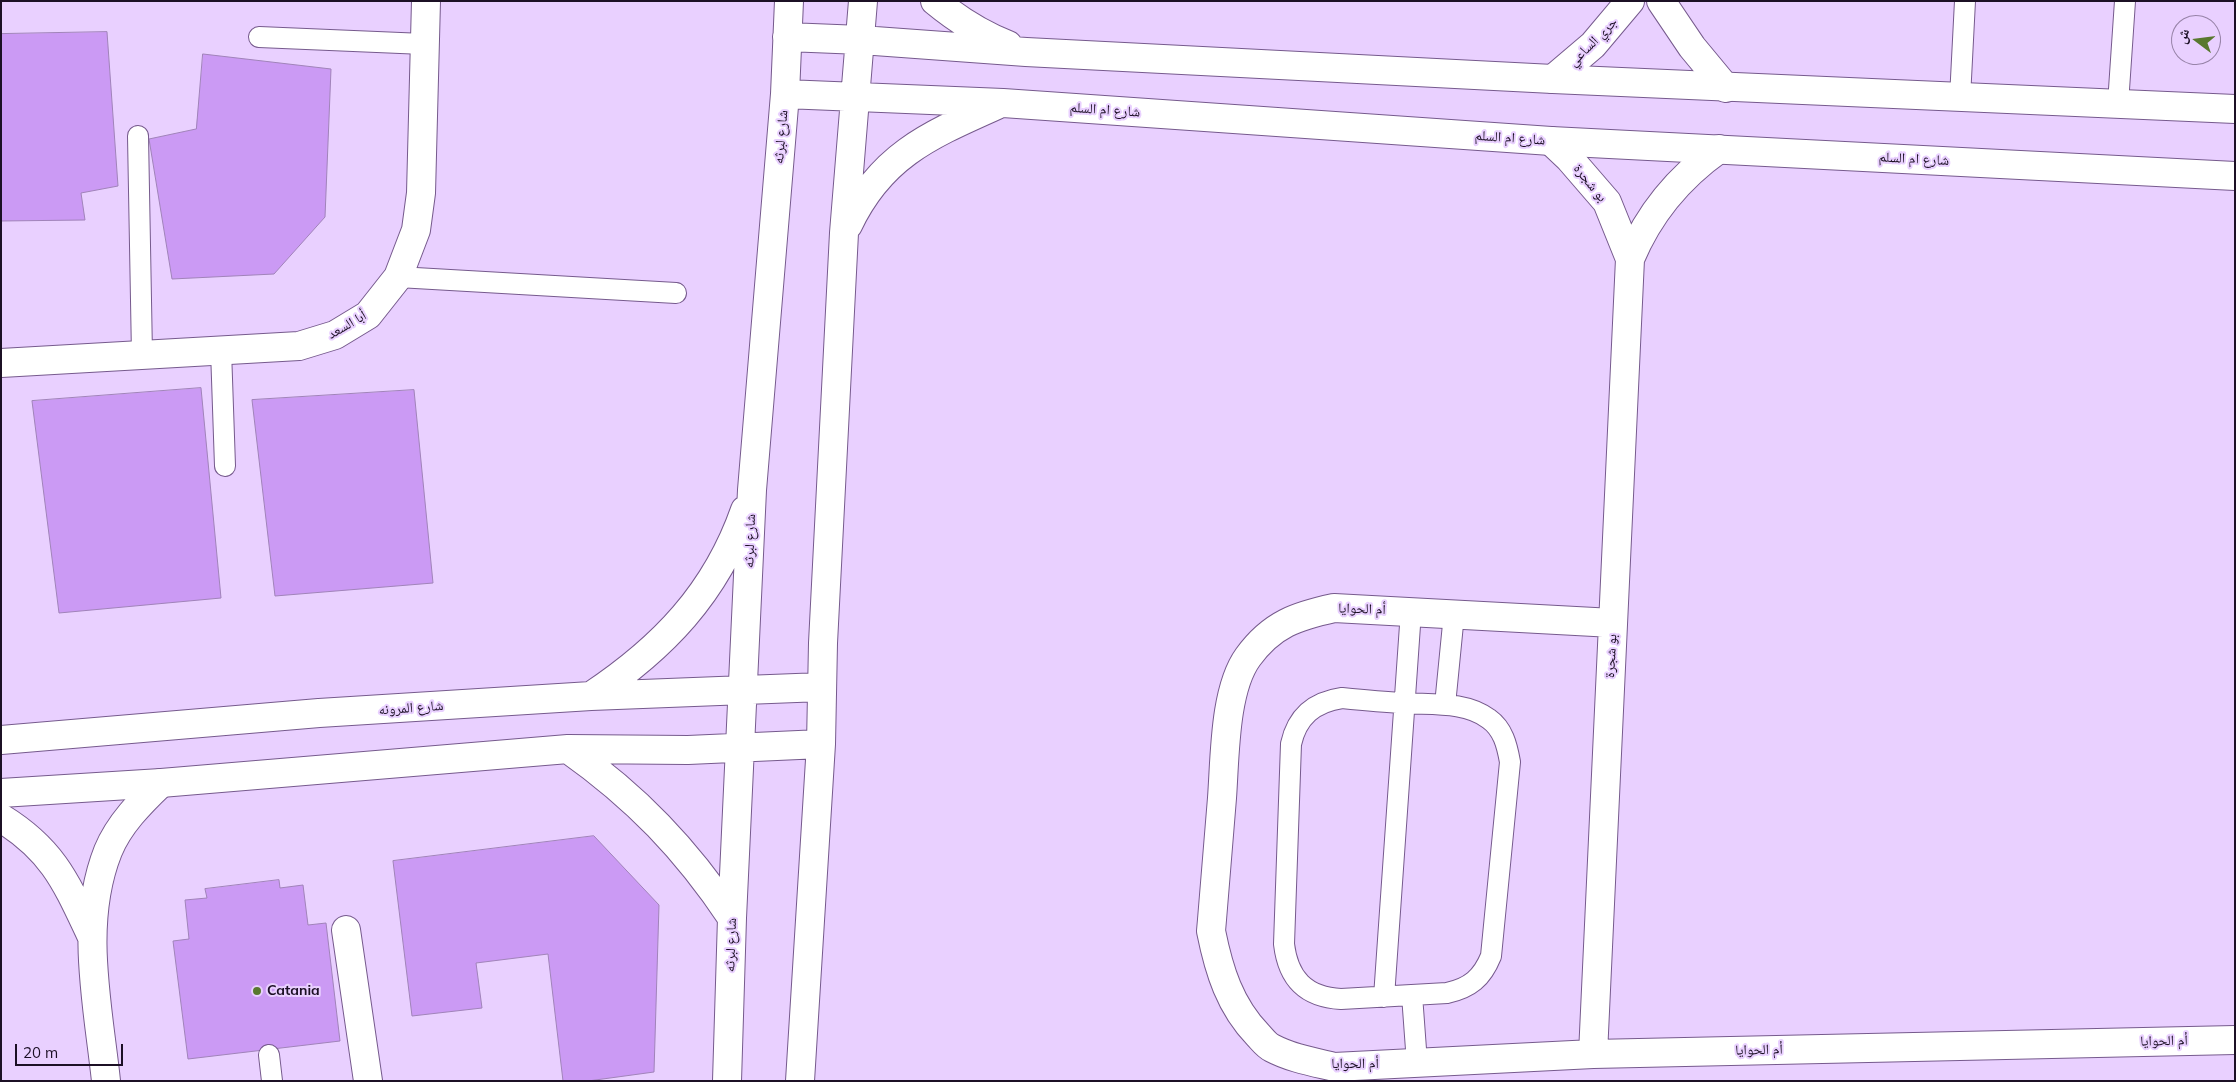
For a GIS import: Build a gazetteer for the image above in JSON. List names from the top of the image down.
{
  "streets": {
    "street": [
      "جري الساعي",
      "شارع ام السلم",
      "شارع لبرثه",
      "بو شجرة",
      "أبا السعد",
      "أم الحوايا",
      "شارع المرونه"
    ]
  },
  "crossings": [
    ["شارع ام السلم", "شارع لبرثه"],
    ["شارع ام السلم", "بو شجرة"],
    ["شارع لبرثه", "شارع المرونه"],
    ["بو شجرة", "أم الحوايا"]
  ],
  "places": ["Catania"],
  "scale_bar": "20 m",
  "north": "left"
}
